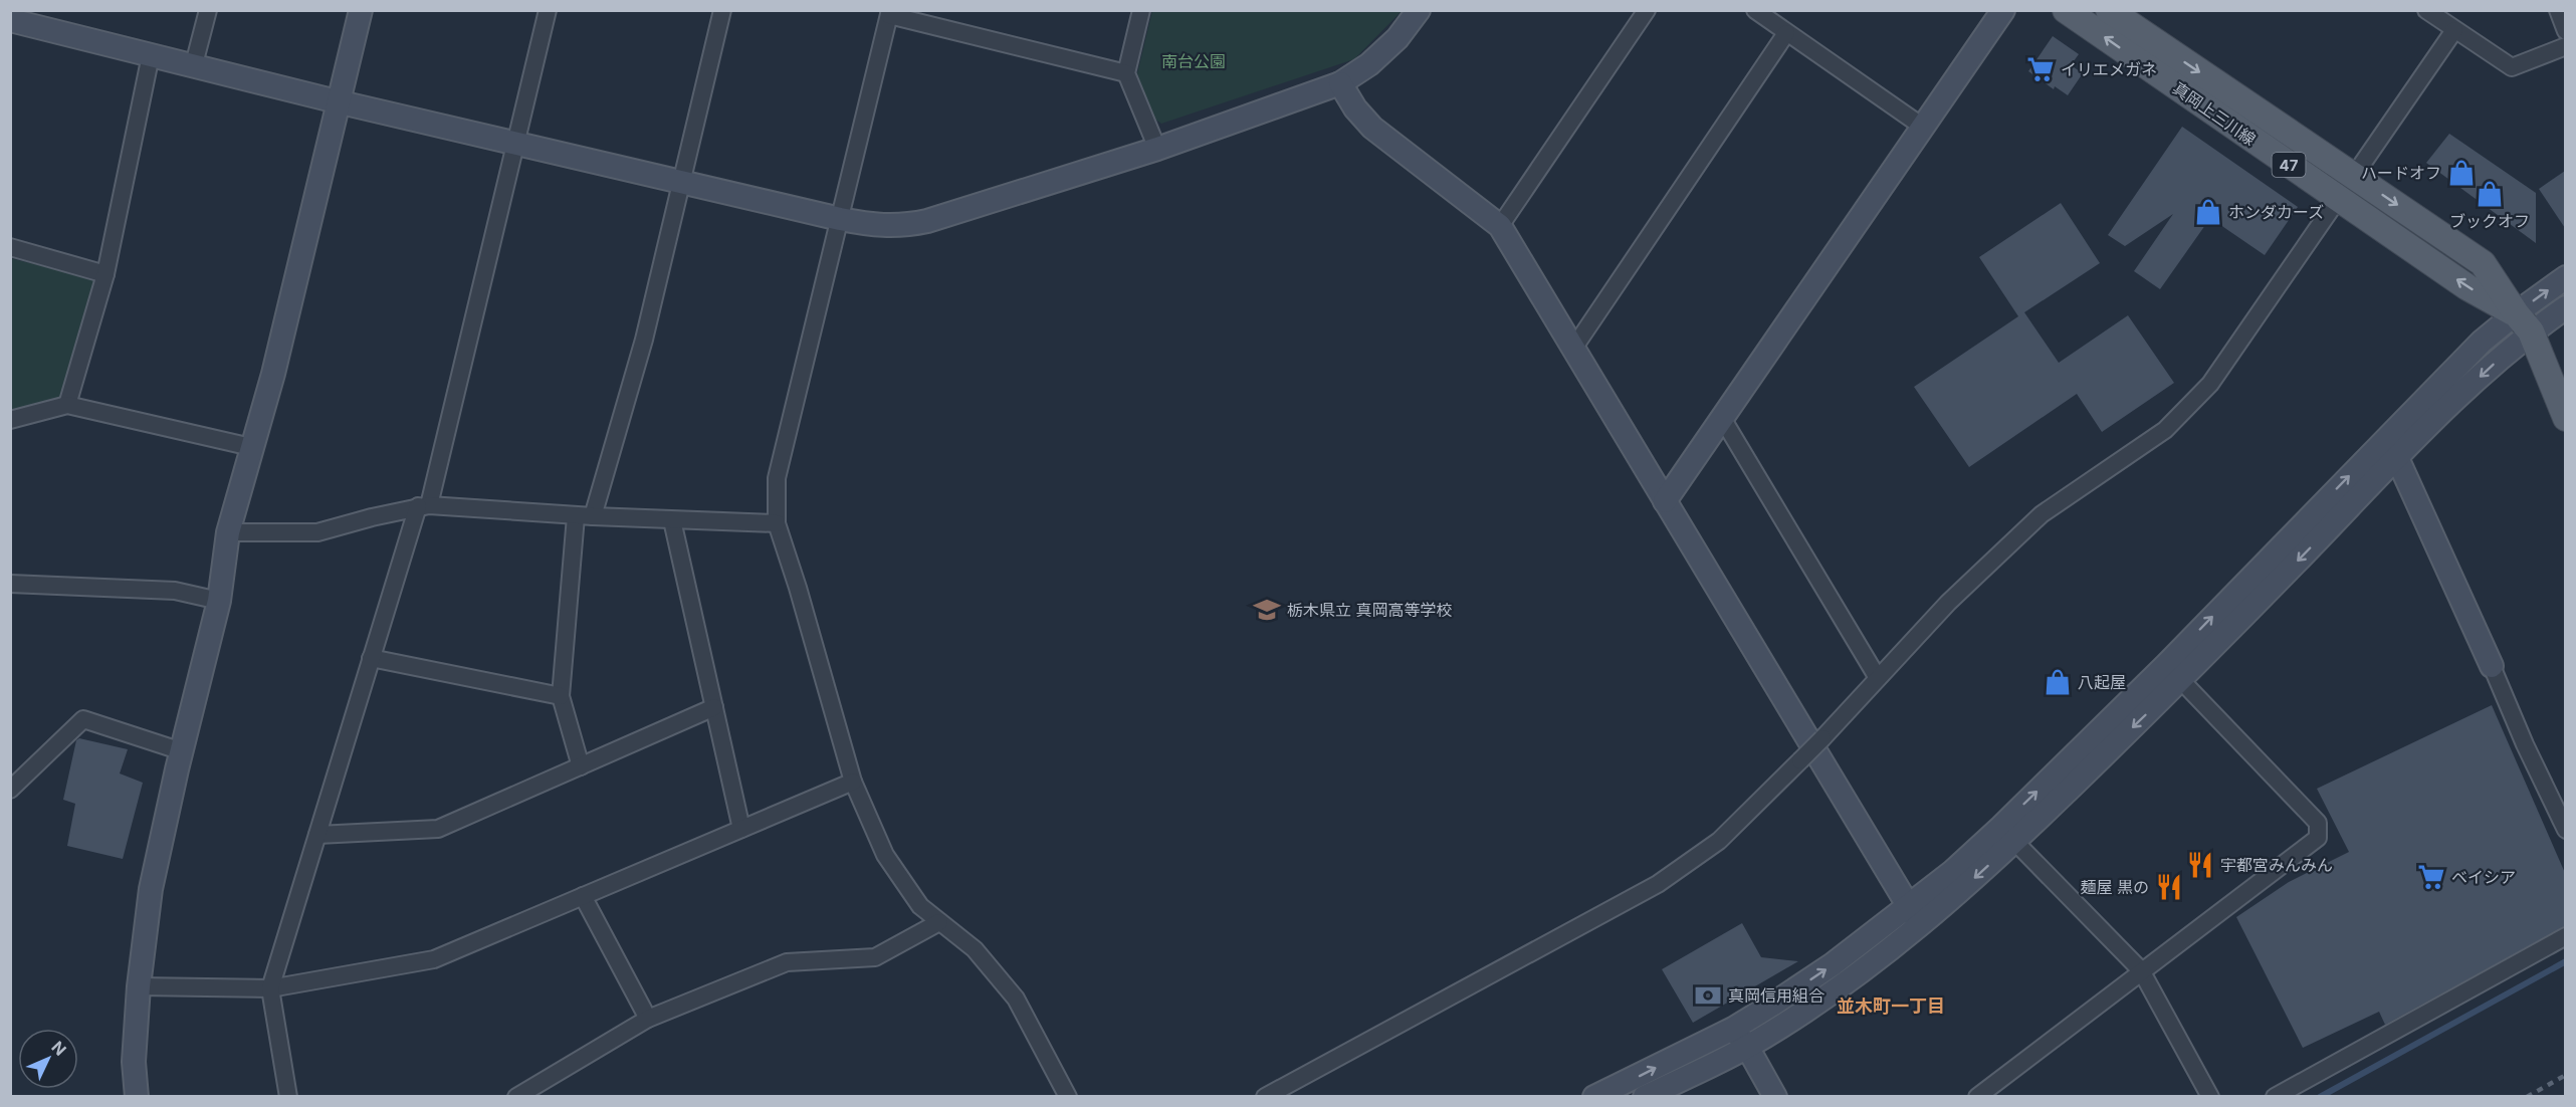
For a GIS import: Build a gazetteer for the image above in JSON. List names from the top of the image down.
{
  "streets": {
    "main road": ["真岡上三川線", "47"]
  },
  "districts": ["並木町一丁目"],
  "parks": ["南台公園"],
  "places": {
    "supermarket": ["イリエメガネ", "ベイシア"],
    "shop": [
      "ハードオフ",
      "ブックオフ",
      "ホンダカーズ",
      "八起屋"
    ],
    "school or university": ["栃木県立 真岡高等学校"],
    "restaurant": ["宇都宮みんみん", "麺屋 黒の"],
    "bank": ["真岡信用組合"]
  },
  "north": "top right"
}
